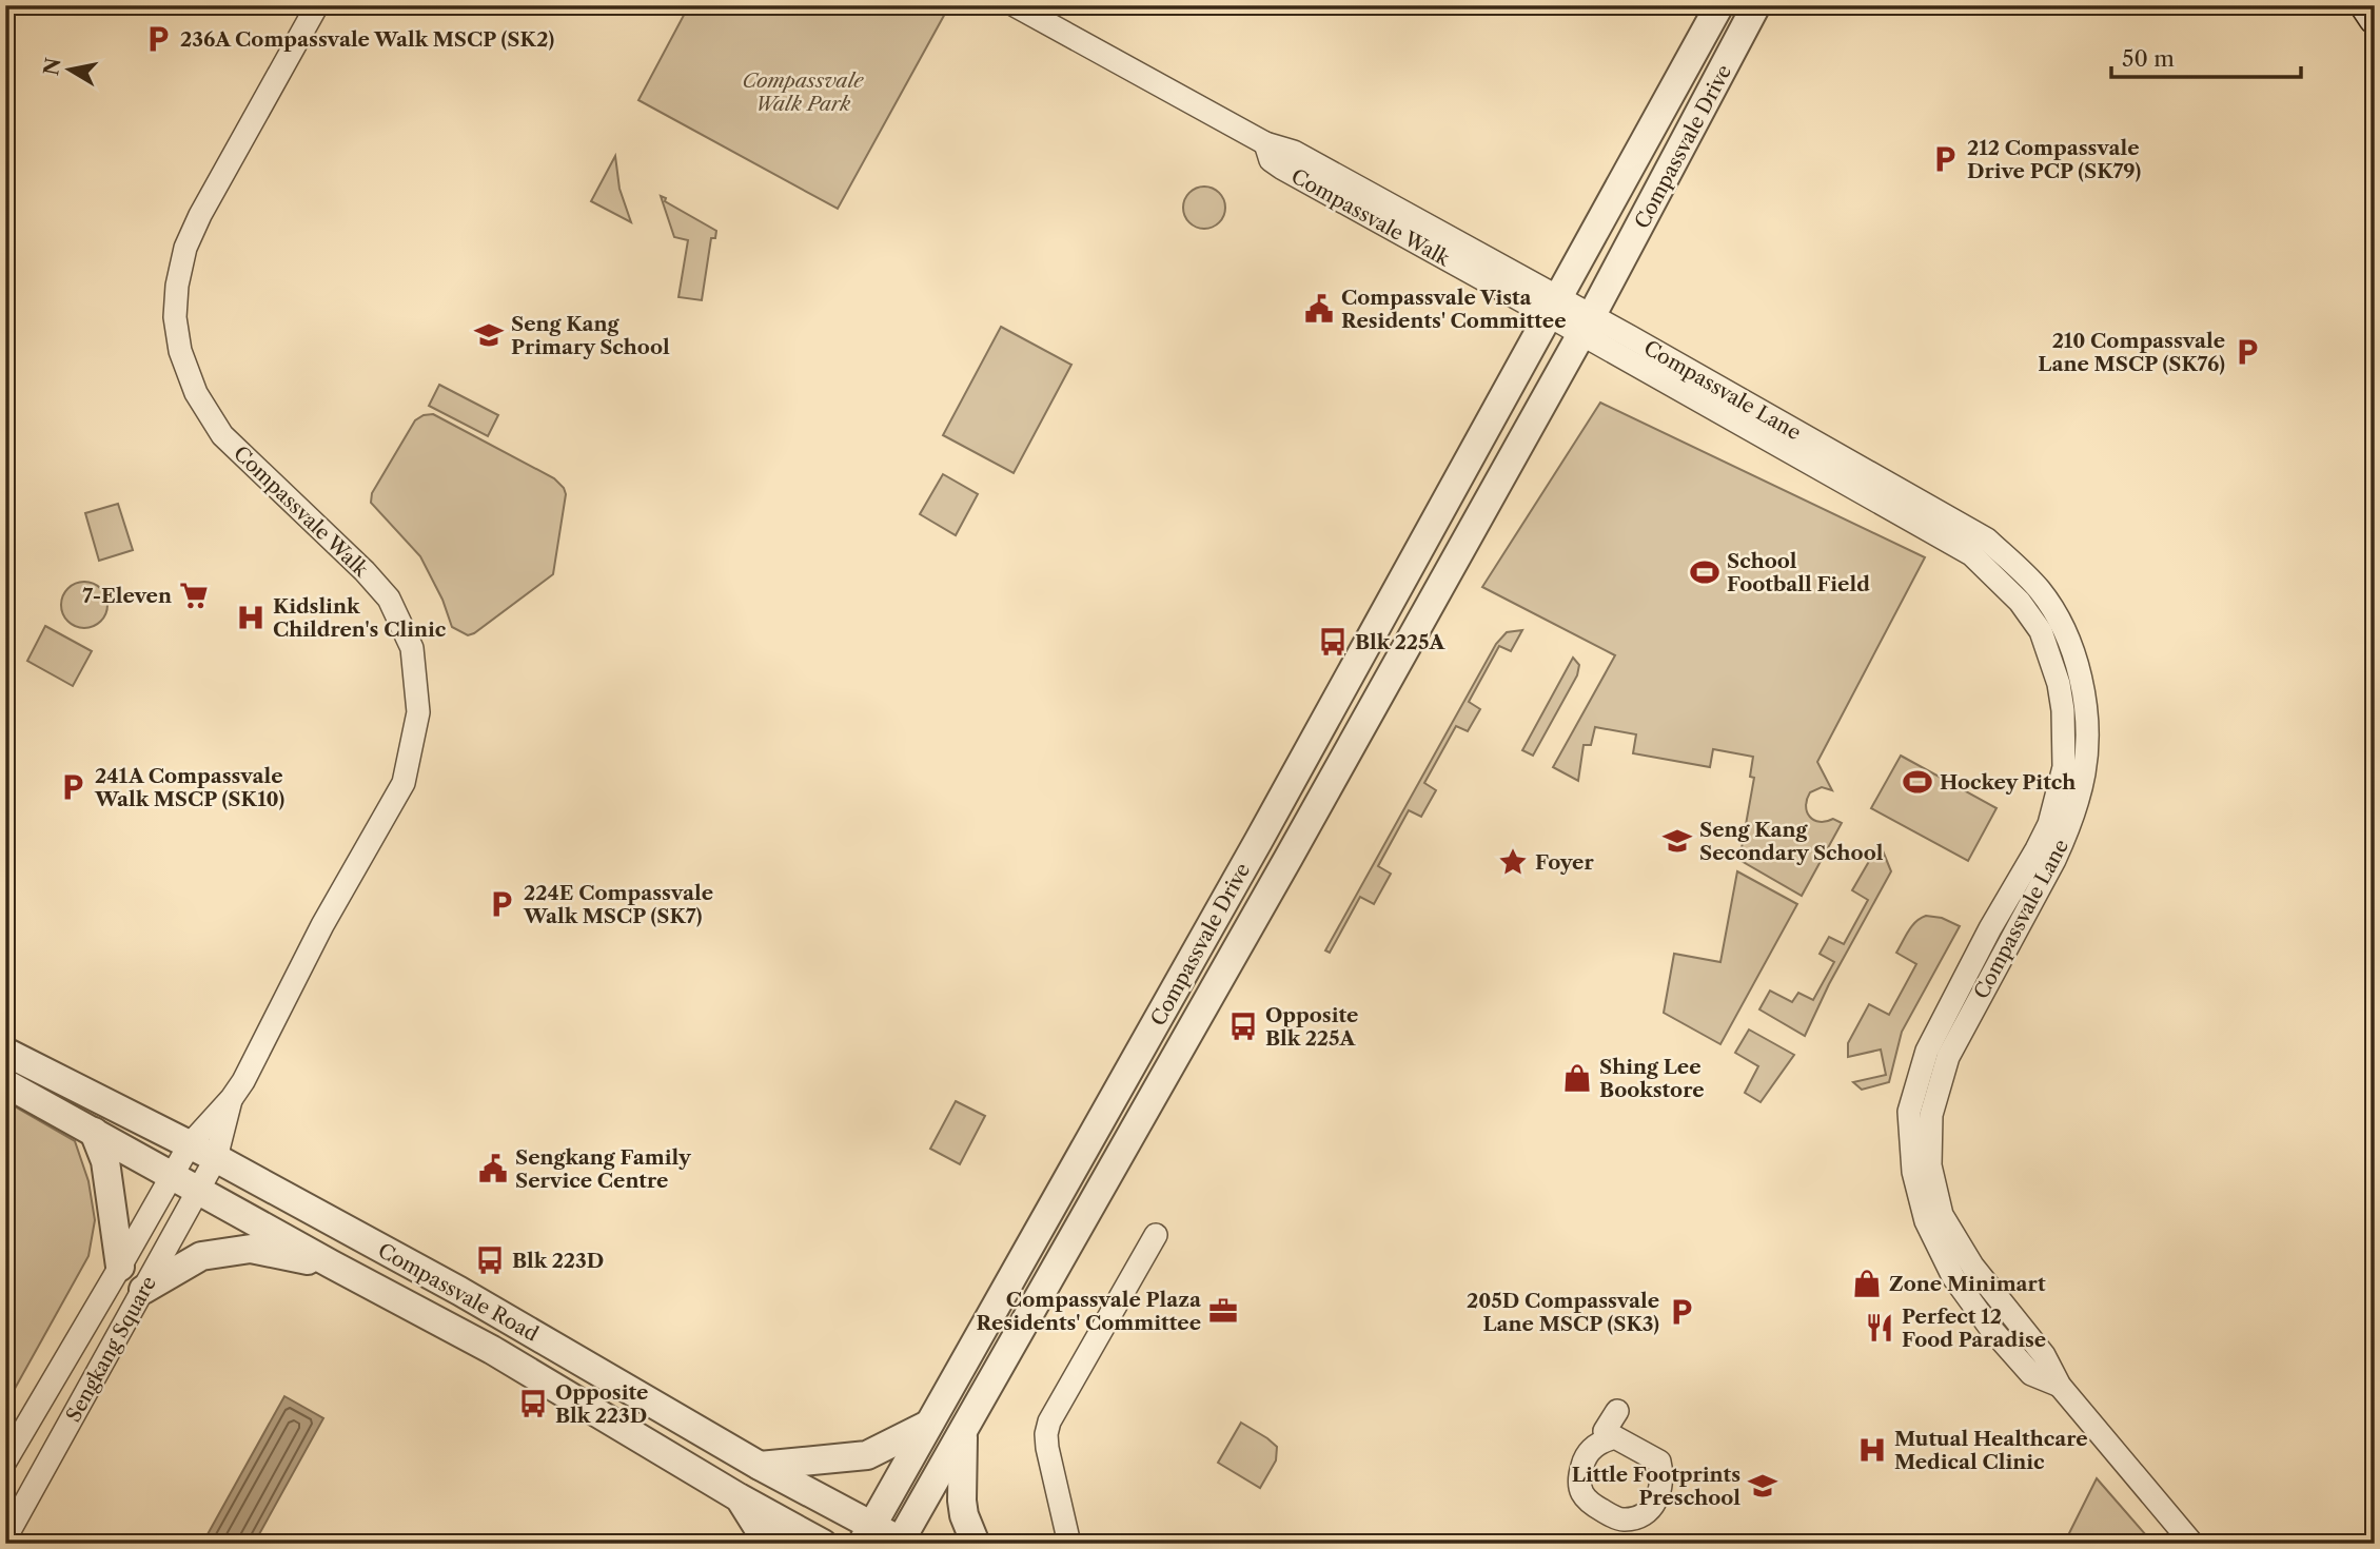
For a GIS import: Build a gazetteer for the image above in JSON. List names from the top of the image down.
{
  "streets": {
    "street": [
      "Compassvale Drive",
      "Compassvale Walk",
      "Compassvale Lane",
      "Compassvale Road",
      "Sengkang Square"
    ]
  },
  "crossings": [
    ["Compassvale Drive", "Compassvale Walk"],
    ["Compassvale Drive", "Compassvale Lane"],
    ["Compassvale Drive", "Compassvale Road"],
    ["Compassvale Walk", "Compassvale Lane"],
    ["Compassvale Walk", "Compassvale Road"],
    ["Compassvale Walk", "Sengkang Square"],
    ["Compassvale Road", "Sengkang Square"]
  ],
  "parks": ["Compassvale Walk Park"],
  "places": {
    "parking": [
      "236A Compassvale Walk MSCP (SK2)",
      "212 Compassvale Drive PCP (SK79)",
      "210 Compassvale Lane MSCP (SK76)",
      "241A Compassvale Walk MSCP (SK10)",
      "224E Compassvale Walk MSCP (SK7)",
      "205D Compassvale Lane MSCP (SK3)"
    ],
    "public building": ["Compassvale Vista Residents' Committee", "Sengkang Family Service Centre"],
    "school or university": ["Seng Kang Primary School", "Seng Kang Secondary School", "Little Footprints Preschool"],
    "sports": ["School Football Field", "Hockey Pitch"],
    "supermarket": ["7-Eleven"],
    "hospital": ["Kidslink Children's Clinic", "Mutual Healthcare Medical Clinic"],
    "bus stop": [
      "Blk 225A",
      "Opposite Blk 225A",
      "Blk 223D",
      "Opposite Blk 223D"
    ],
    "place": ["Foyer"],
    "shop": ["Shing Lee Bookstore", "Zone Minimart"],
    "office": ["Compassvale Plaza Residents' Committee"],
    "restaurant": ["Perfect 12 Food Paradise"]
  },
  "scale_bar": "50 m",
  "north": "left"
}
